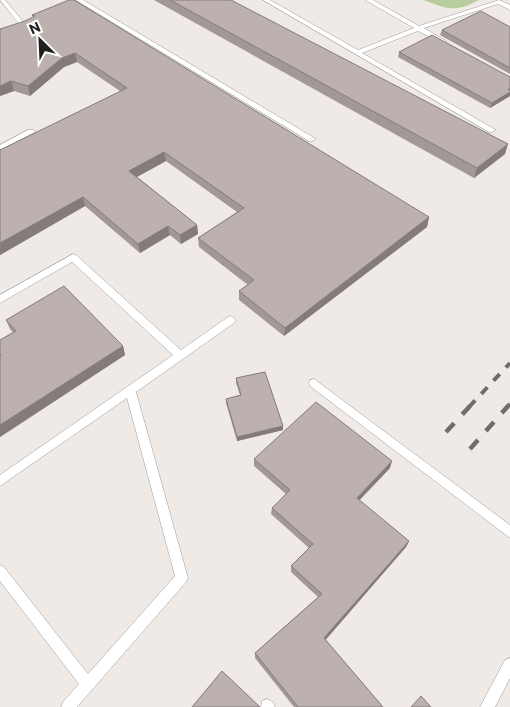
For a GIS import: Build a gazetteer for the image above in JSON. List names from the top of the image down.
{
  "north": "top left"
}
